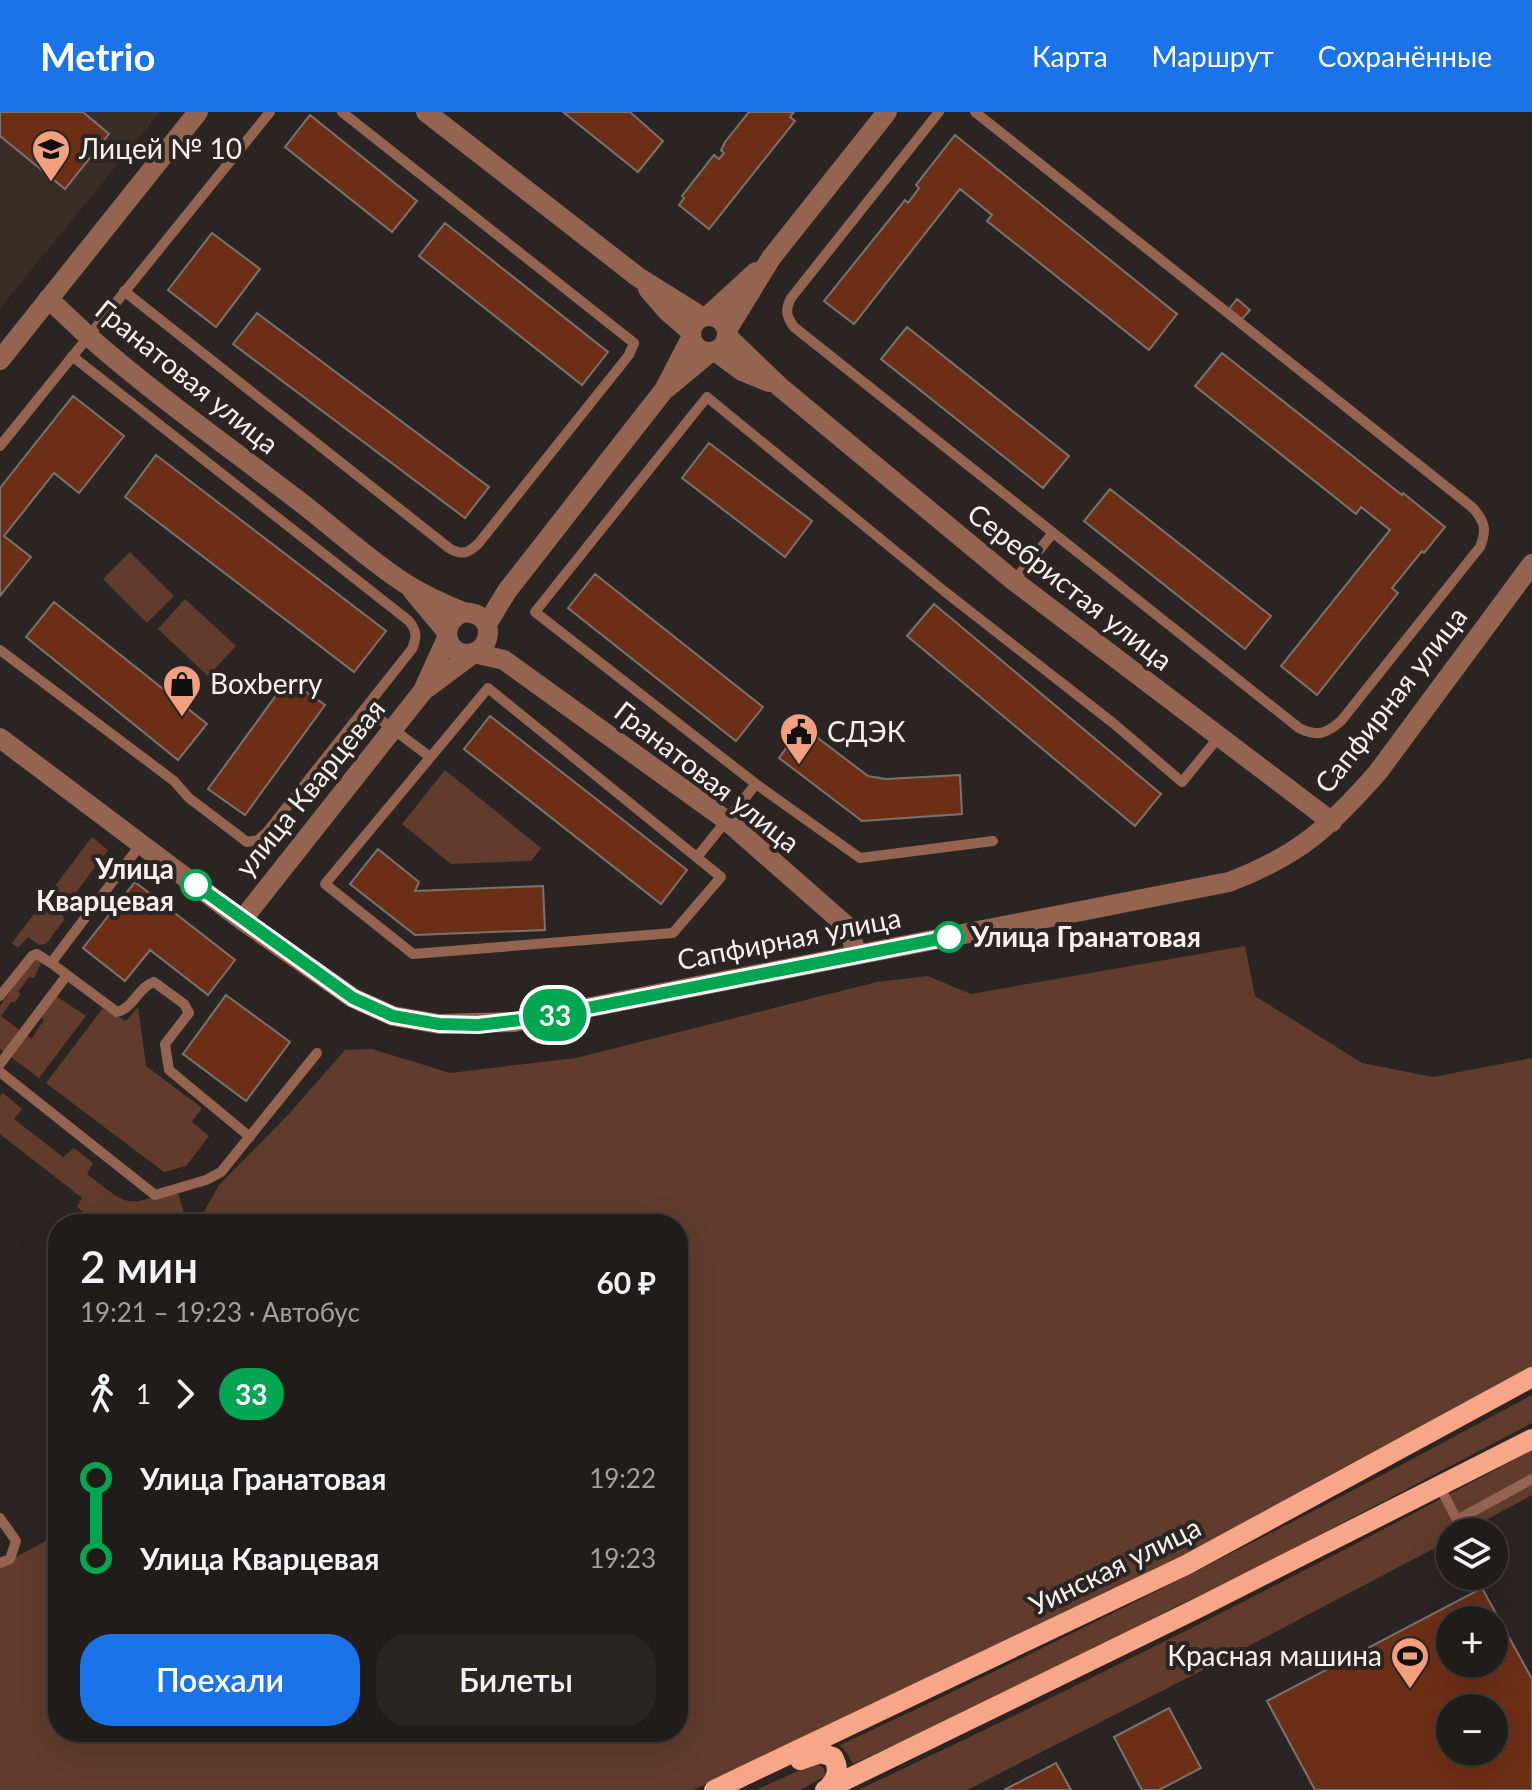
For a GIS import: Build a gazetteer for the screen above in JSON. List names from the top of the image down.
{
  "streets": {
    "main road": ["Уинская улица"],
    "street": [
      "Гранатовая улица",
      "Серебристая улица",
      "Сапфирная улица",
      "улица Кварцевая"
    ]
  },
  "crossings": [
    ["Гранатовая улица", "Сапфирная улица"],
    ["Серебристая улица", "Сапфирная улица"],
    ["Сапфирная улица", "улица Кварцевая"]
  ],
  "places": {
    "school or university": ["Лицей № 10"],
    "shop": ["Boxberry"],
    "public building": ["СДЭК"],
    "other": ["Улица Кварцевая", "Улица Гранатовая"],
    "sports": ["Красная машина"]
  },
  "lines": ["bus line 33"],
  "page": {
    "header": "Metrio",
    "nav": ["Карта", "Маршрут", "Сохранённые"],
    "on_map": "33",
    "heading": ["2 мин", "19:21 – 19:23 · Автобус", "60 ₽"],
    "legs": ["1", "33"],
    "list": [
      {
        "name": "Улица Гранатовая",
        "value": "19:22"
      },
      {
        "name": "Улица Кварцевая",
        "value": "19:23"
      }
    ],
    "map_buttons": ["+", "−"],
    "buttons": ["Поехали", "Билеты"]
  }
}
